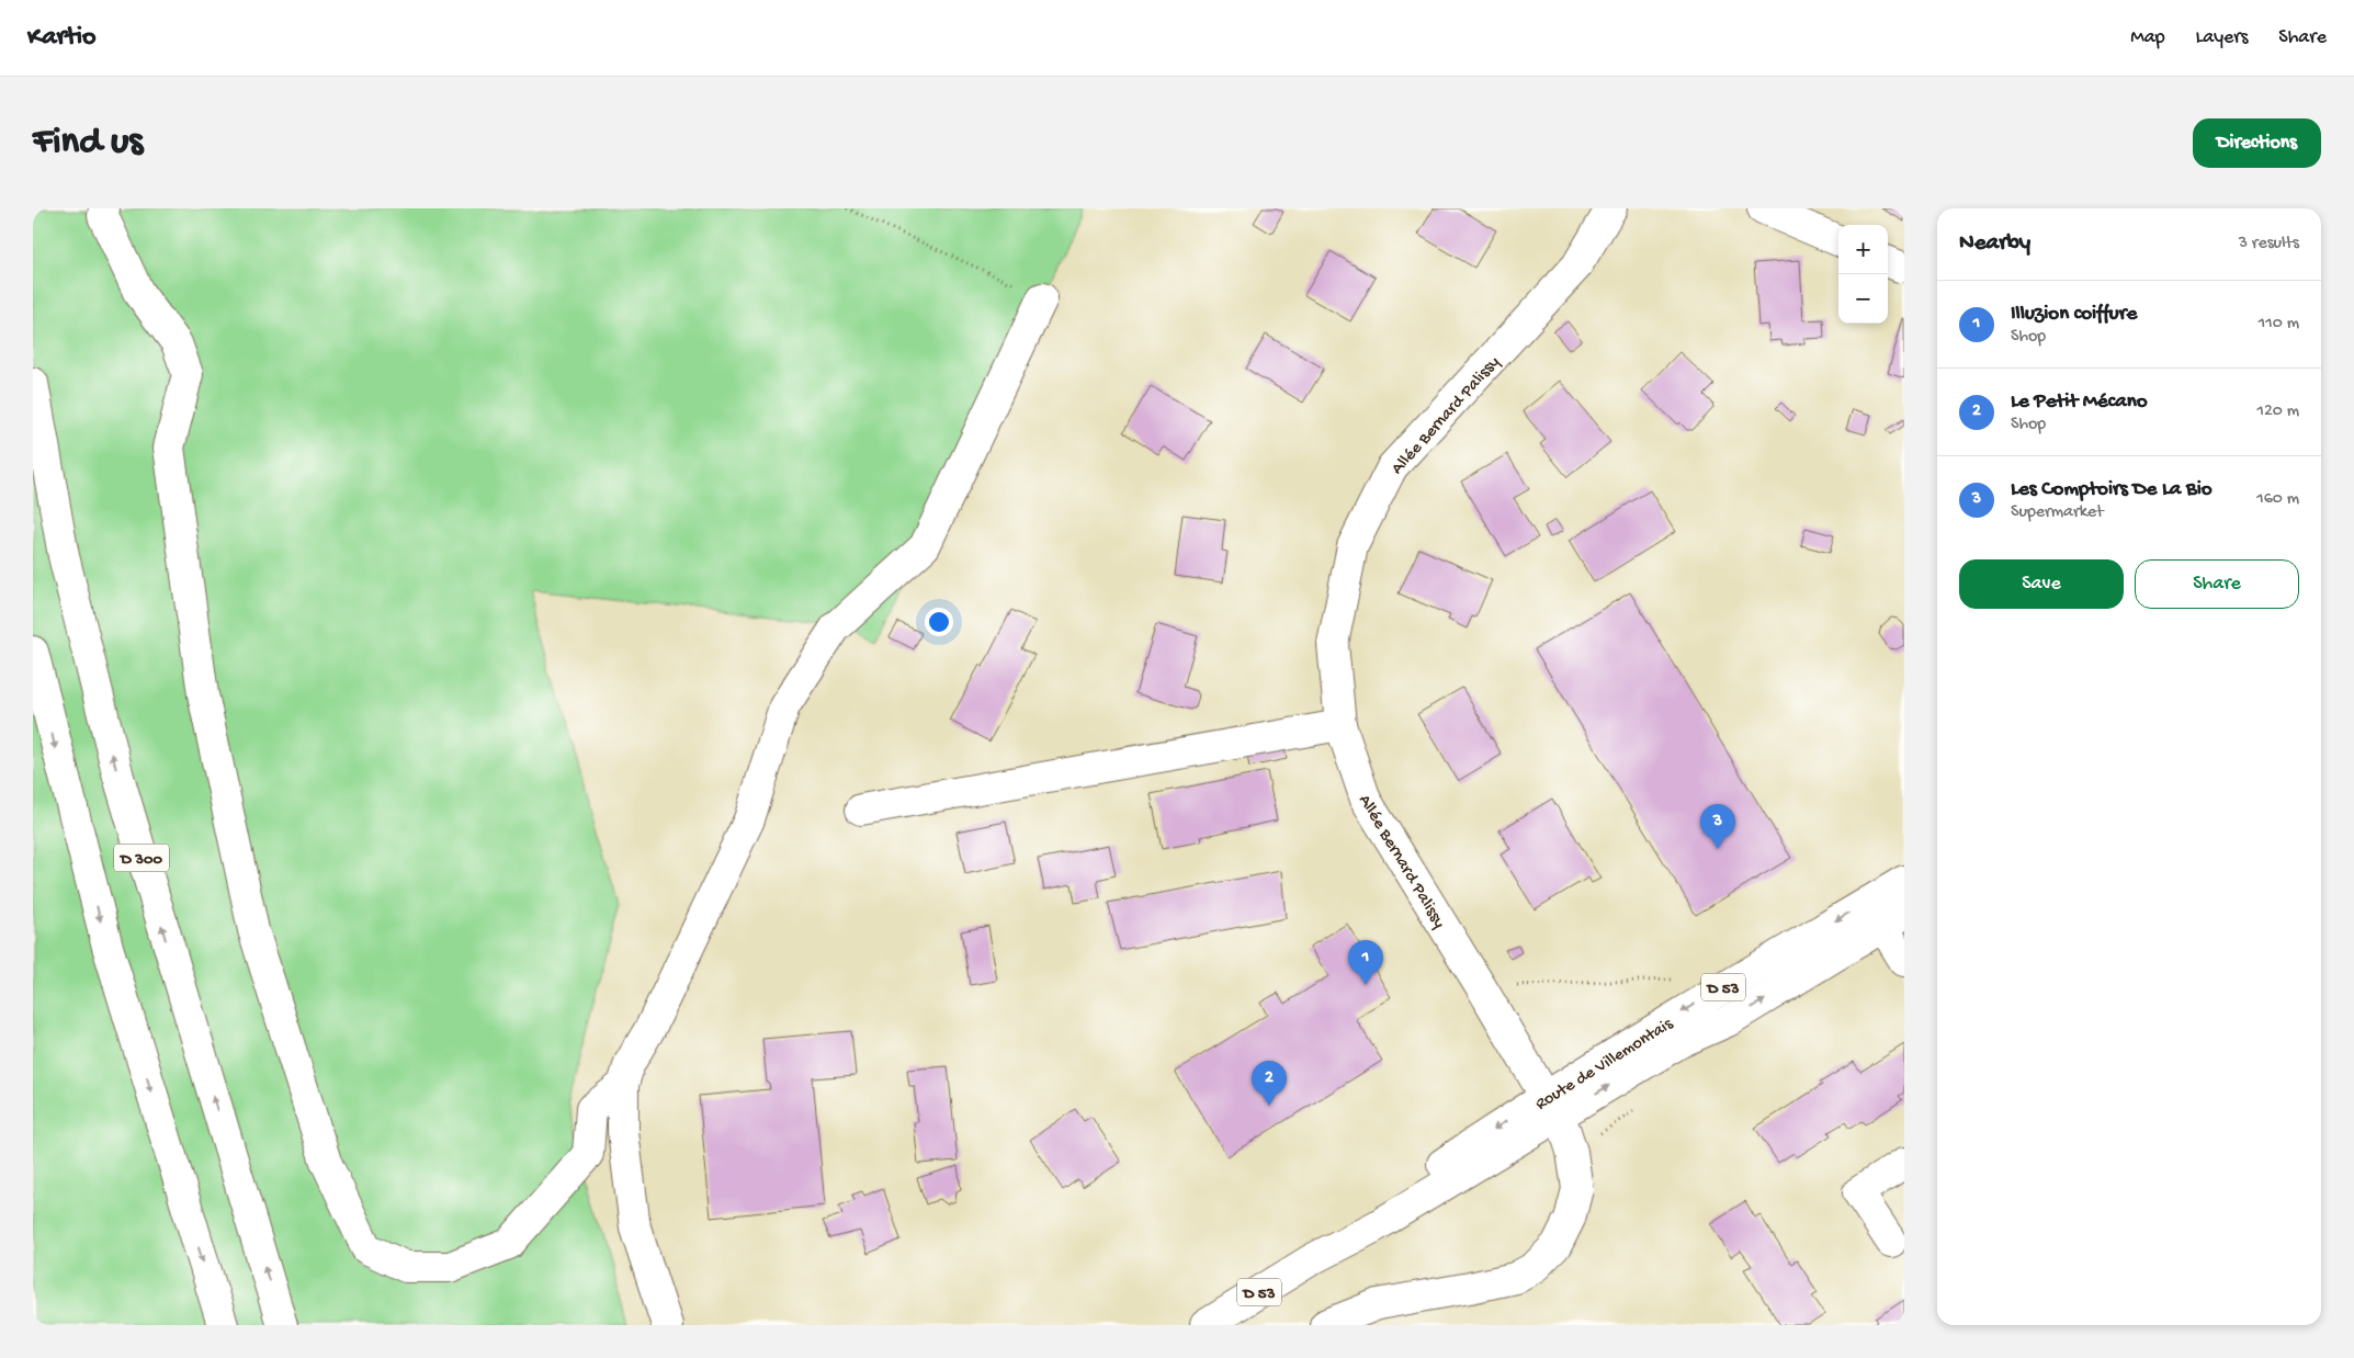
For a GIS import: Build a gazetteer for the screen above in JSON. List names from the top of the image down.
{
  "streets": {
    "main road": [
      "Allée Bernard Palissy",
      "D 300",
      "D 53",
      "Route de Villemontais"
    ]
  },
  "crossings": [
    ["Allée Bernard Palissy", "Route de Villemontais"]
  ],
  "page": {
    "header": "Kartio",
    "nav": ["Map", "Layers", "Share"],
    "buttons": [
      "Directions",
      ["Save", "Share"]
    ],
    "title": "Find us",
    "heading": ["Nearby", "3 results"],
    "map_buttons": ["+", "−"],
    "list": [
      {
        "mark": "1",
        "name": "Illuzion coiffure",
        "note": "Shop",
        "value": "110 m"
      },
      {
        "mark": "2",
        "name": "Le Petit Mécano",
        "note": "Shop",
        "value": "120 m"
      },
      {
        "mark": "3",
        "name": "Les Comptoirs De La Bio",
        "note": "Supermarket",
        "value": "160 m"
      }
    ],
    "pins": ["3", "1", "2"]
  }
}
